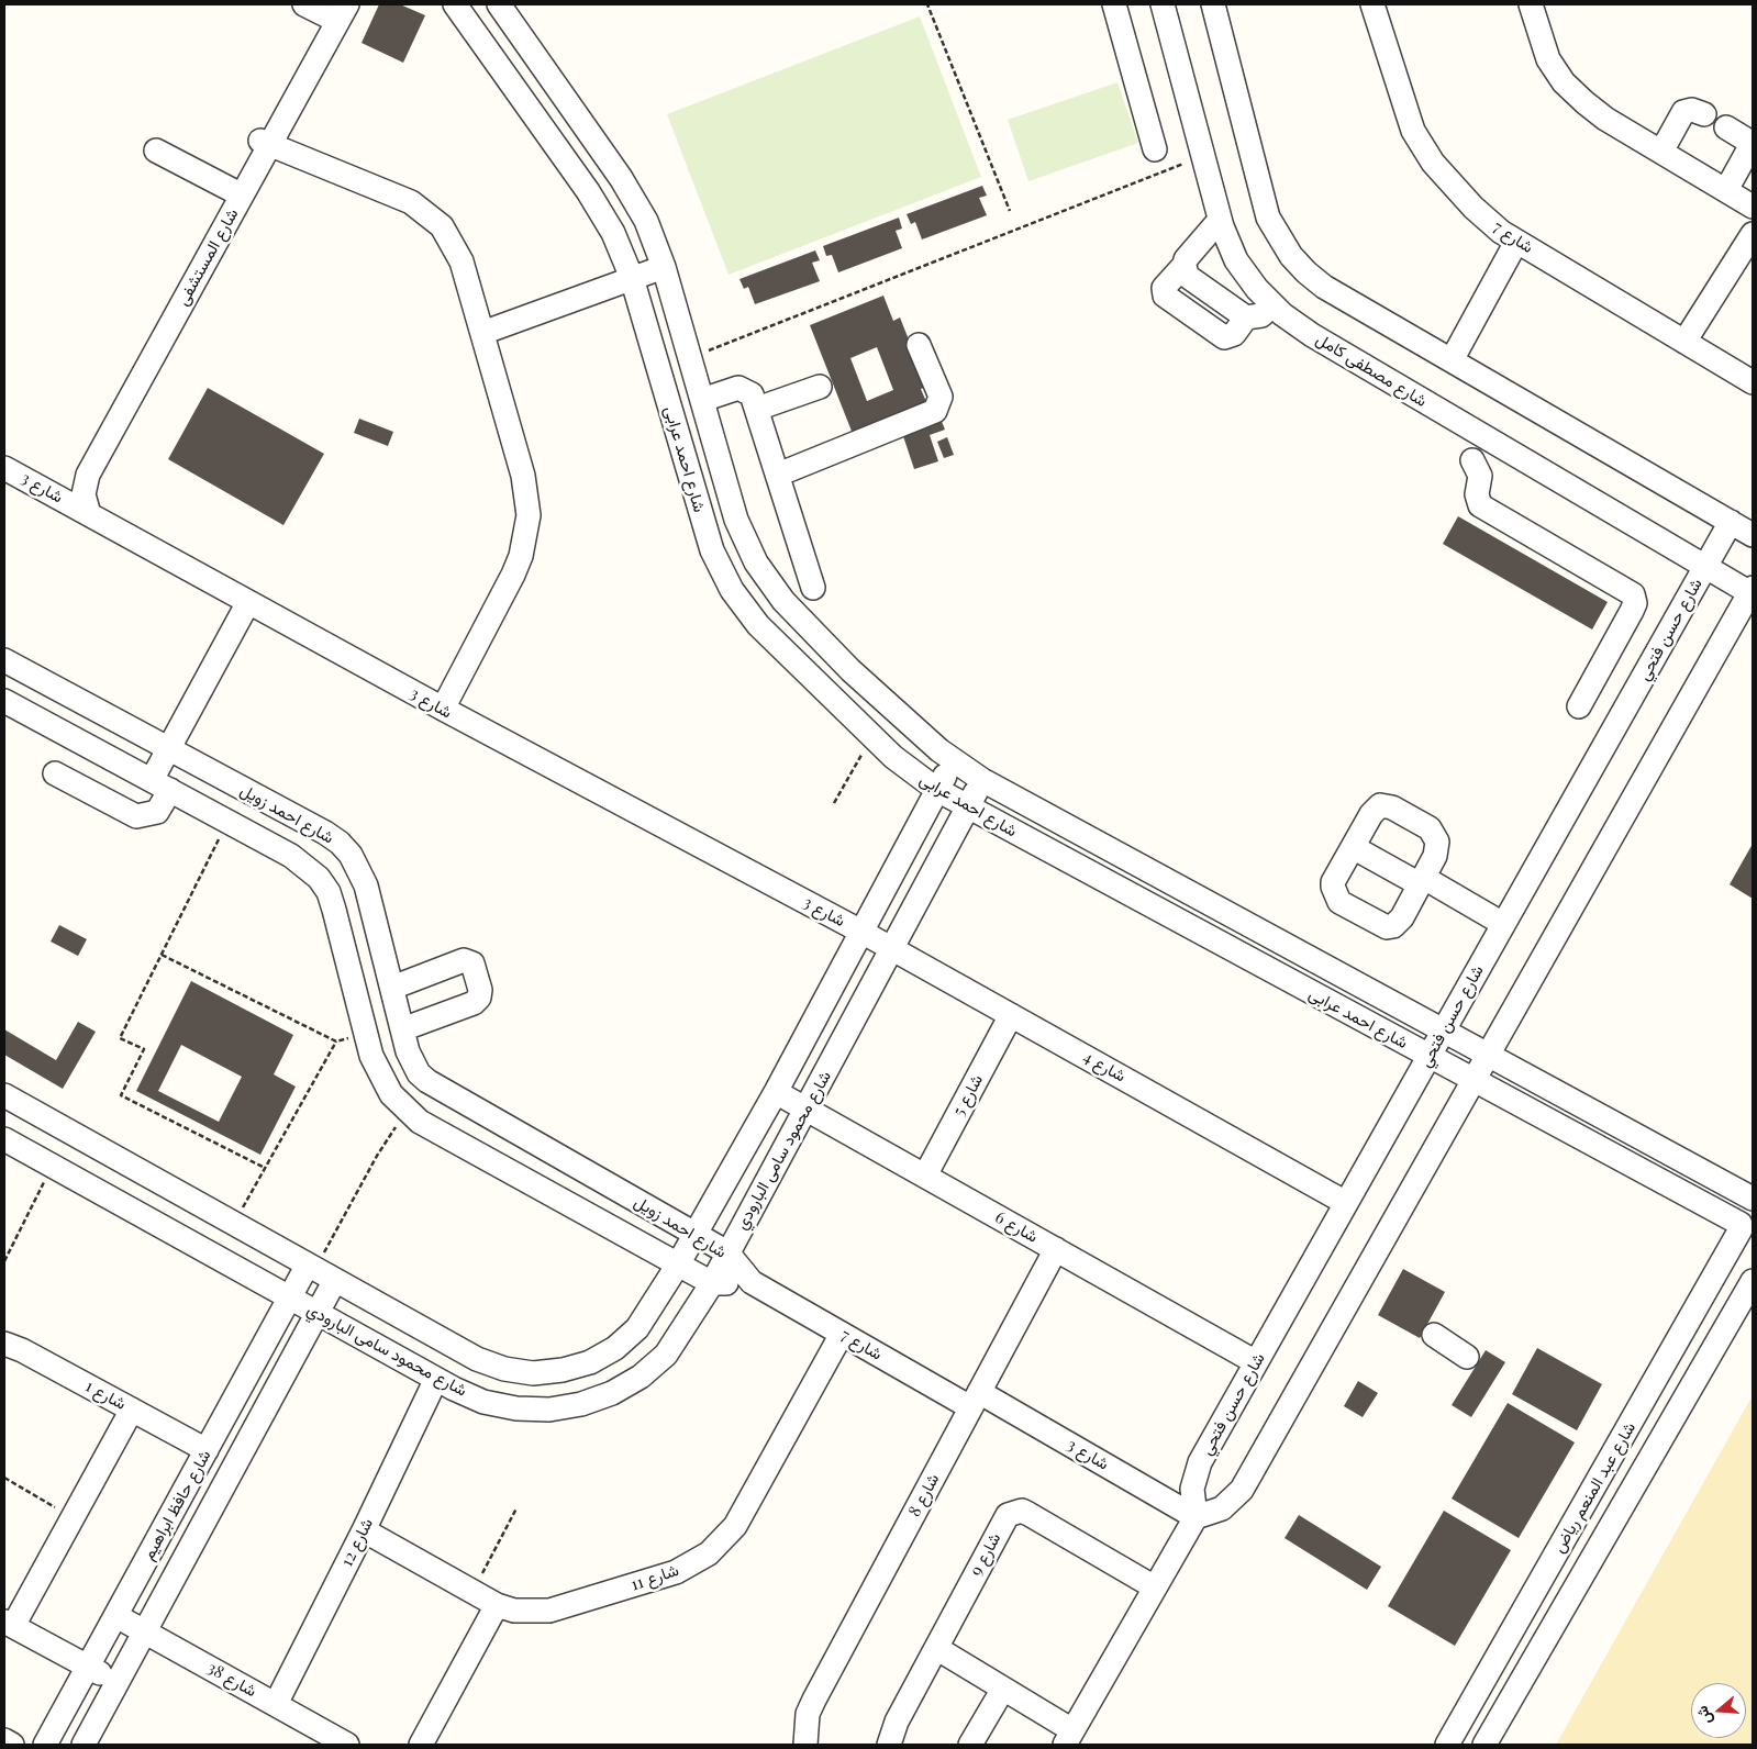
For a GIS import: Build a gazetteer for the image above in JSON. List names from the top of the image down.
{
  "streets": {
    "street": [
      "شارع 7",
      "شارع المستشفى",
      "شارع مصطفى كامل",
      "شارع احمد عرابى",
      "شارع 3",
      "شارع حسن فتحي",
      "شارع احمد زويل",
      "شارع 4",
      "شارع 5",
      "شارع محمود سامى البارودي",
      "شارع 6",
      "شارع 1",
      "شارع عبد المنعم رياض",
      "شارع 8",
      "شارع حافظ ابراهيم",
      "شارع 12",
      "شارع 9",
      "شارع 11",
      "شارع 38"
    ]
  },
  "crossings": [
    ["شارع 7", "شارع 3"],
    ["شارع 7", "شارع احمد زويل"],
    ["شارع 7", "شارع 8"],
    ["شارع 7", "شارع 11"],
    ["شارع المستشفى", "شارع 3"],
    ["شارع مصطفى كامل", "شارع حسن فتحي"],
    ["شارع احمد عرابى", "شارع حسن فتحي"],
    ["شارع احمد عرابى", "شارع محمود سامى البارودي"],
    ["شارع احمد عرابى", "شارع عبد المنعم رياض"],
    ["شارع 3", "شارع حسن فتحي"],
    ["شارع 3", "شارع 4"],
    ["شارع 3", "شارع محمود سامى البارودي"],
    ["شارع 3", "شارع 8"],
    ["شارع حسن فتحي", "شارع 4"],
    ["شارع حسن فتحي", "شارع 6"],
    ["شارع احمد زويل", "شارع محمود سامى البارودي"],
    ["شارع 4", "شارع 5"],
    ["شارع 4", "شارع محمود سامى البارودي"],
    ["شارع 5", "شارع 6"],
    ["شارع محمود سامى البارودي", "شارع 6"],
    ["شارع محمود سامى البارودي", "شارع حافظ ابراهيم"],
    ["شارع محمود سامى البارودي", "شارع 12"],
    ["شارع 6", "شارع 8"],
    ["شارع 1", "شارع حافظ ابراهيم"],
    ["شارع حافظ ابراهيم", "شارع 38"],
    ["شارع 12", "شارع 11"],
    ["شارع 12", "شارع 38"]
  ],
  "north": "left"
}
